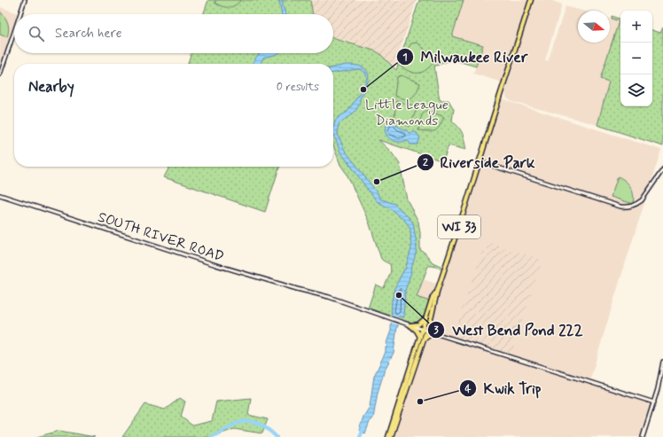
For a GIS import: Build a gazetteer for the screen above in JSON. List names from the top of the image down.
{
  "streets": {
    "main road": ["WI 33"],
    "street": ["SOUTH RIVER ROAD"]
  },
  "crossings": [
    ["WI 33", "SOUTH RIVER ROAD"]
  ],
  "parks": ["Little League Diamonds"],
  "places": [
    "Milwaukee River",
    "Riverside Park",
    "West Bend Pond 222",
    "Kwik Trip"
  ],
  "north": "right",
  "page": {
    "map_buttons": ["+", "−"],
    "search": "Search here",
    "heading": ["Nearby", "0 results"]
  }
}
